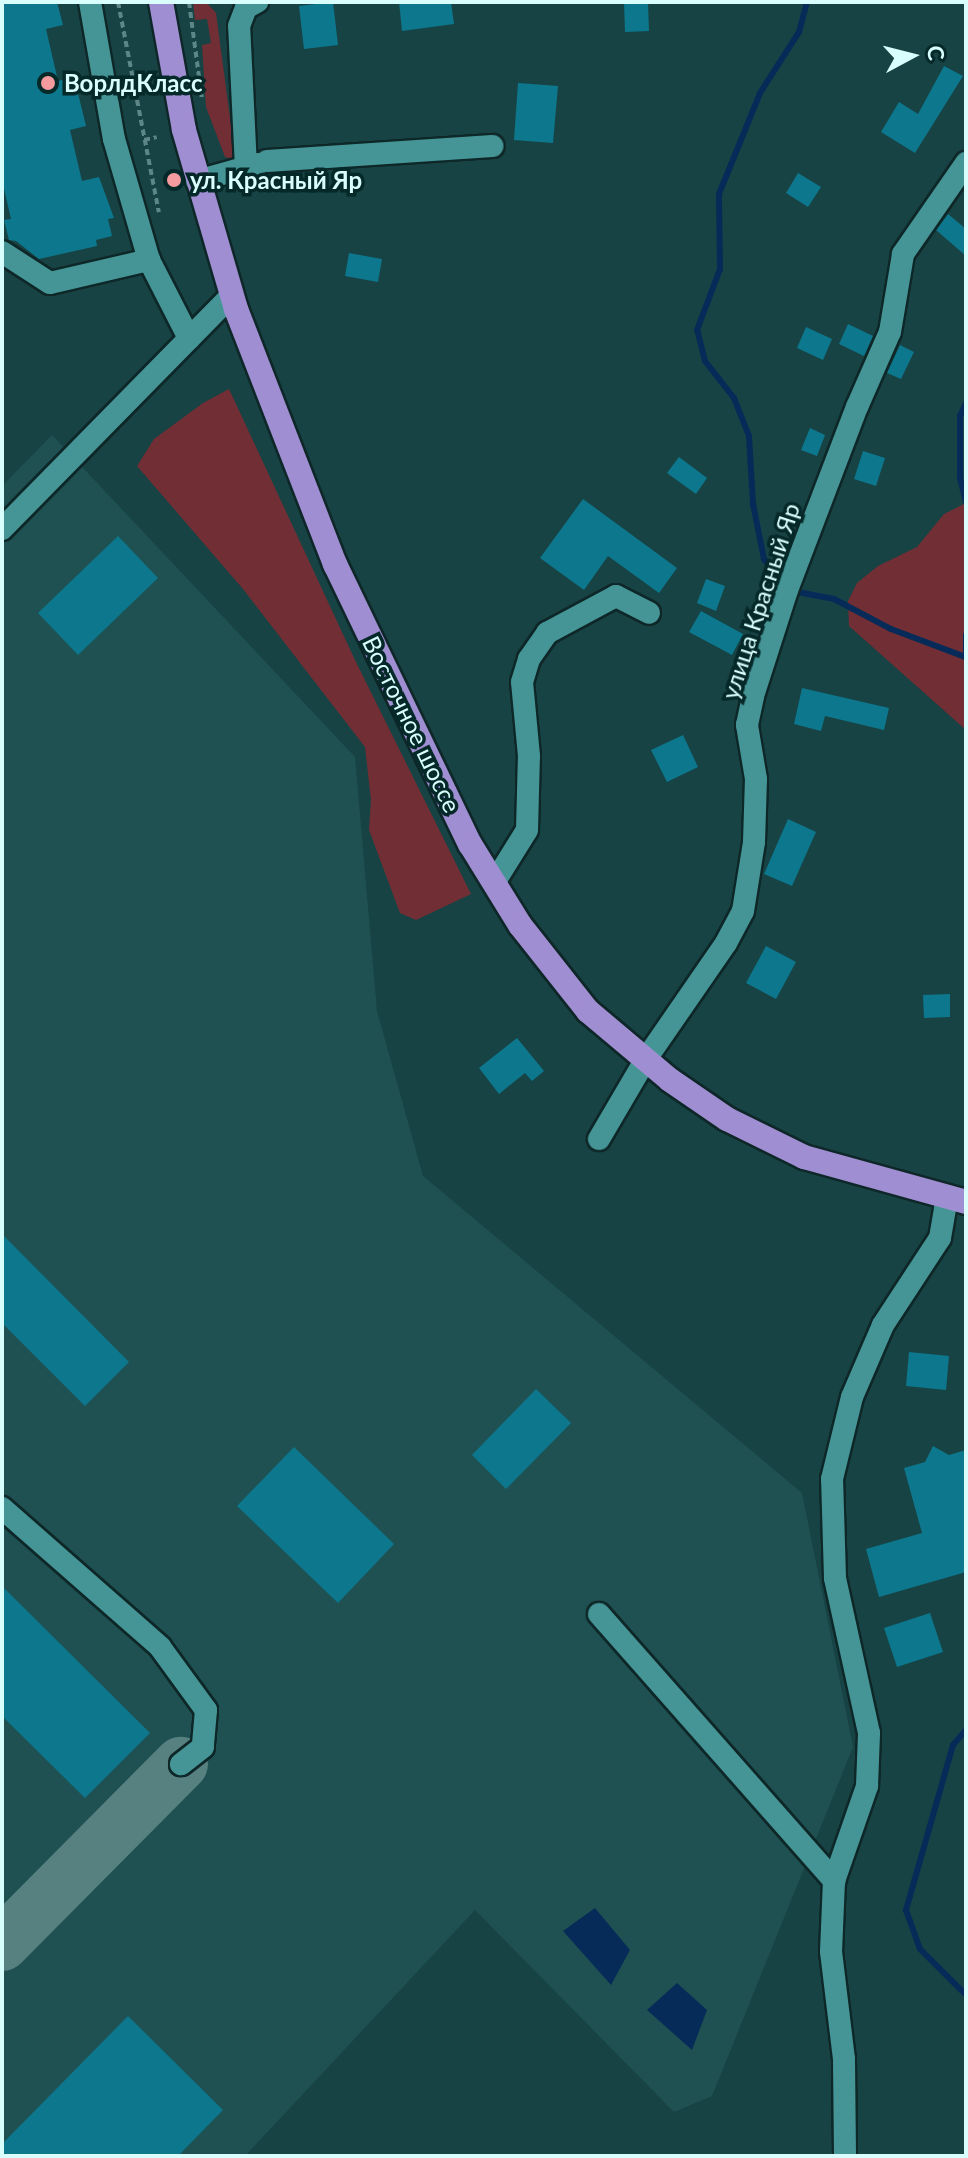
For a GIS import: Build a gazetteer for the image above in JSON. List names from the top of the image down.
{
  "streets": {
    "main road": ["Восточное шоссе"],
    "street": ["улица Красный Яр"]
  },
  "crossings": [
    ["улица Красный Яр", "Восточное шоссе"]
  ],
  "places": ["ВорлдКласс", "ул. Красный Яр"],
  "north": "right"
}
